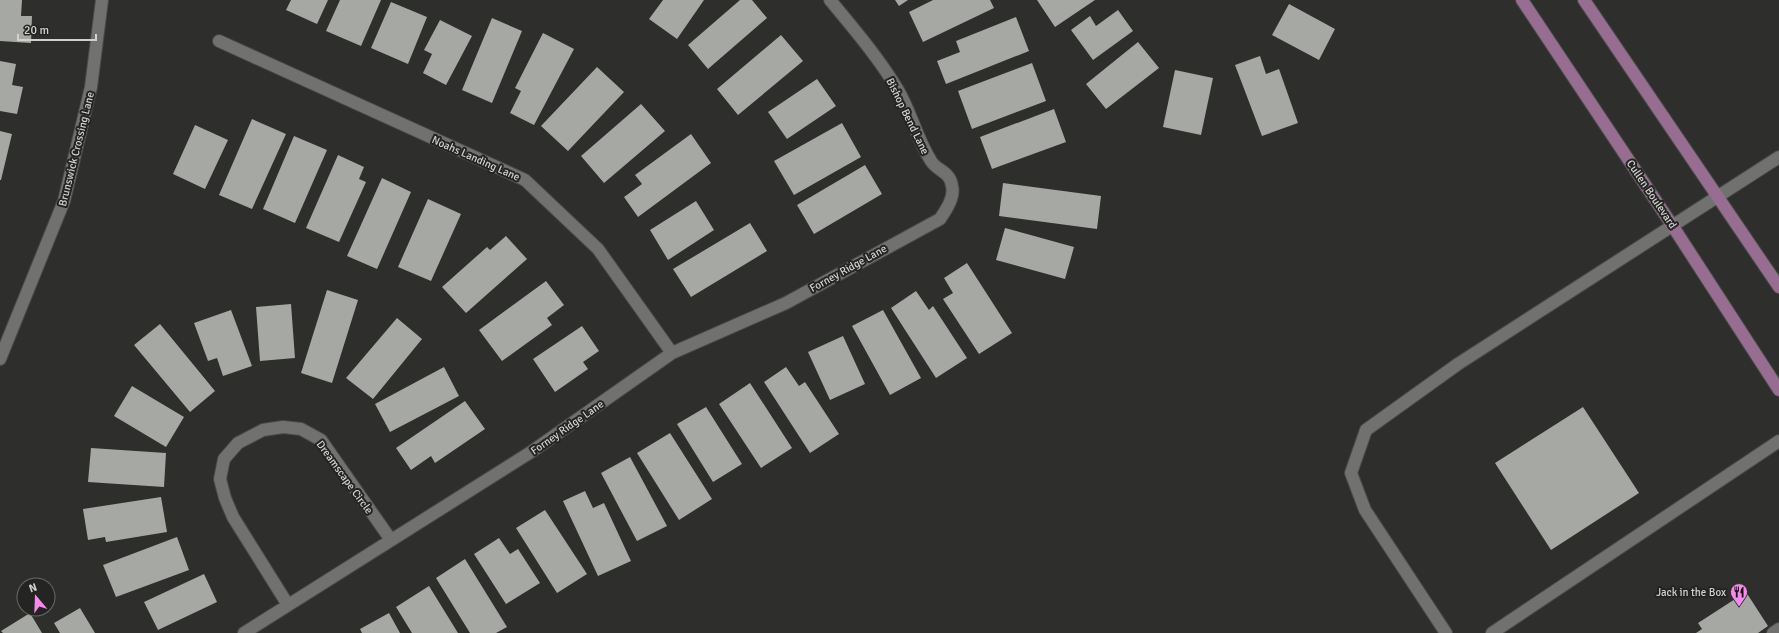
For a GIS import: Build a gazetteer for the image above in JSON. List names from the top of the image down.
{
  "streets": {
    "main road": ["Cullen Boulevard"],
    "street": [
      "Bishop Bend Lane",
      "Brunswick Crossing Lane",
      "Noahs Landing Lane",
      "Forney Ridge Lane",
      "Dreamscape Circle"
    ]
  },
  "crossings": [
    ["Bishop Bend Lane", "Forney Ridge Lane"],
    ["Noahs Landing Lane", "Forney Ridge Lane"],
    ["Forney Ridge Lane", "Dreamscape Circle"]
  ],
  "places": {
    "restaurant": ["Jack in the Box"]
  },
  "scale_bar": "20 m",
  "north": "top"
}
